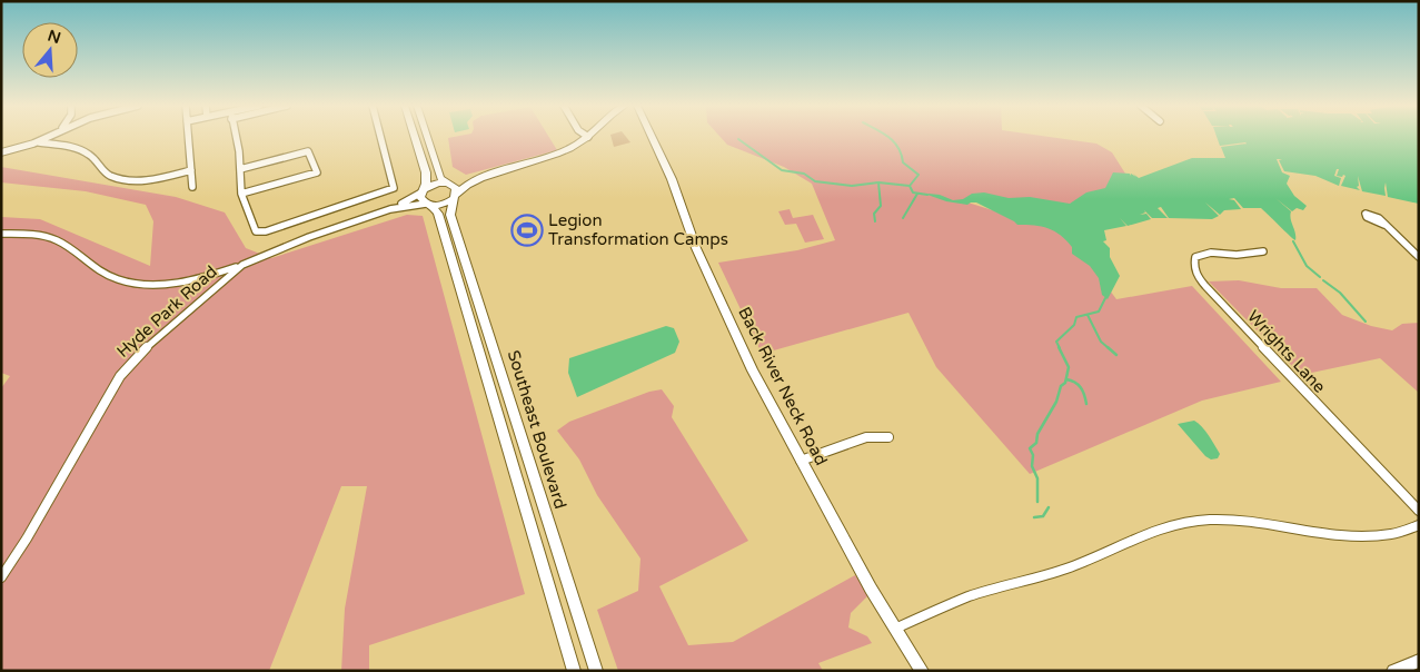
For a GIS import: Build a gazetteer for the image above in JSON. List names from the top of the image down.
{
  "streets": {
    "main road": ["Back River Neck Road", "Southeast Boulevard"],
    "street": ["Hyde Park Road", "Wrights Lane"]
  },
  "crossings": [
    ["Hyde Park Road", "Southeast Boulevard"]
  ],
  "places": {
    "sports": ["Legion Transformation Camps"]
  },
  "north": "top"
}
